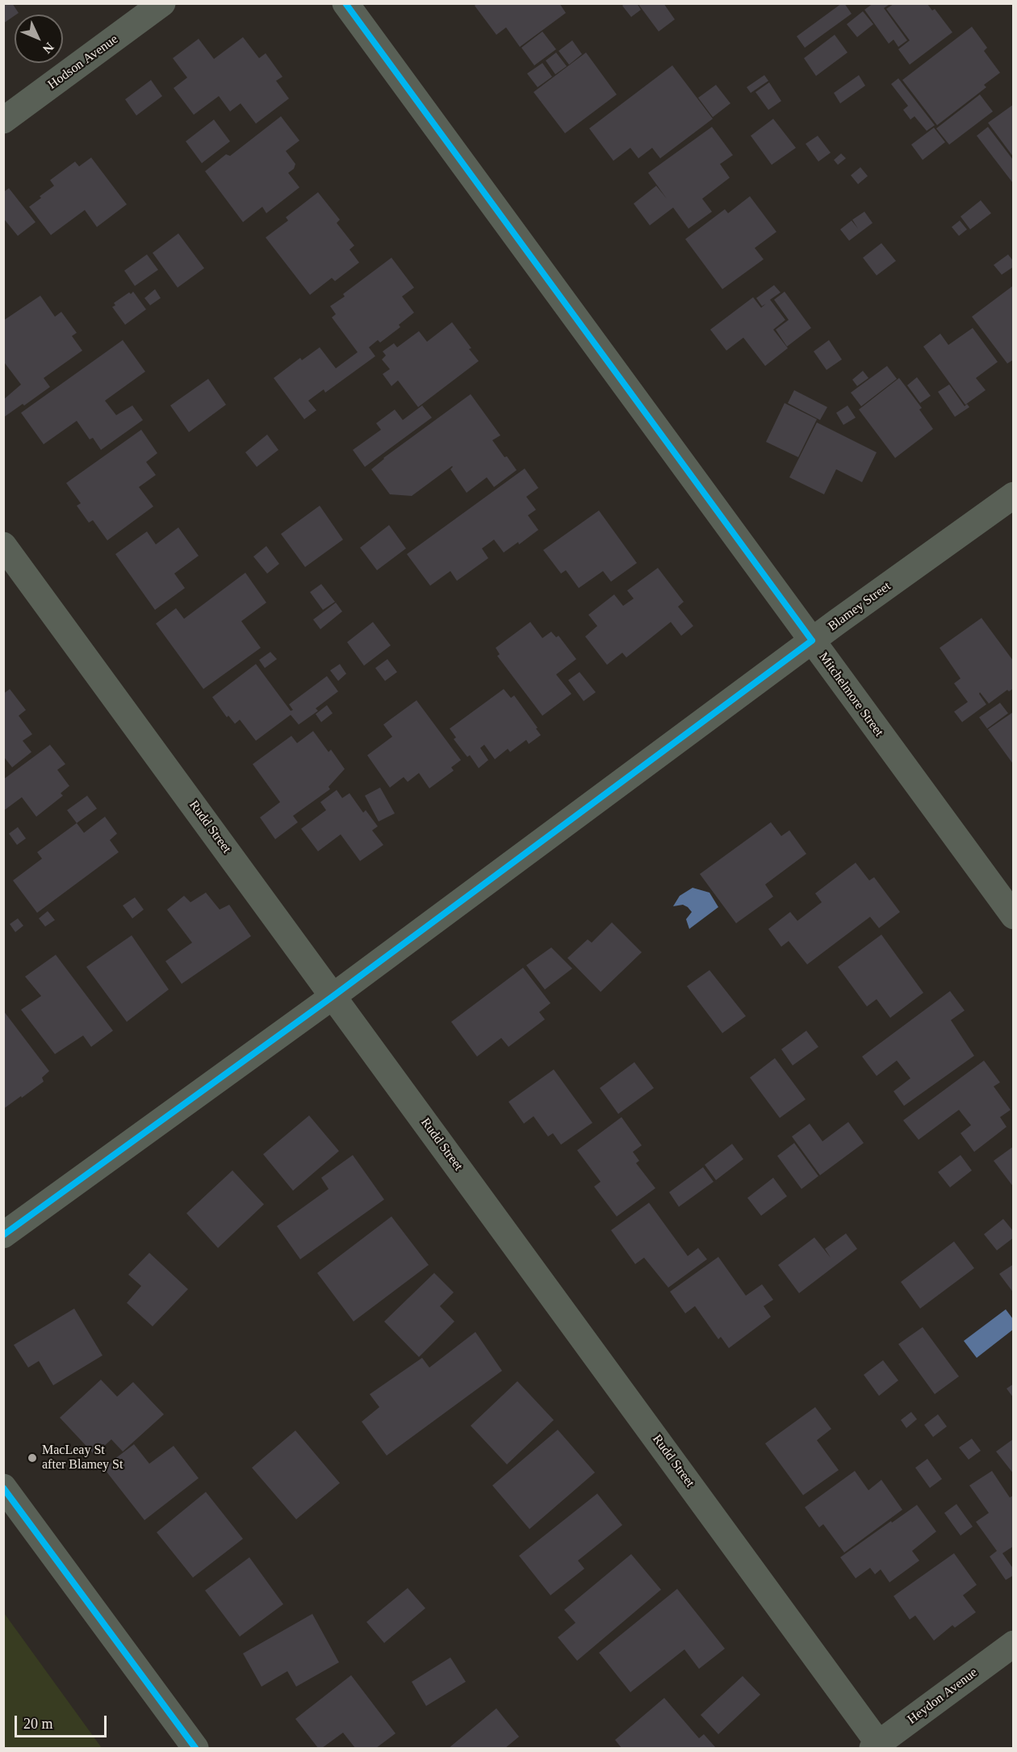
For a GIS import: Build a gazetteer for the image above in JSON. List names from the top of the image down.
{
  "streets": {
    "street": [
      "Hodson Avenue",
      "Blamey Street",
      "Mitchelmore Street",
      "Rudd Street",
      "Heydon Avenue"
    ]
  },
  "crossings": [
    ["Blamey Street", "Mitchelmore Street"],
    ["Blamey Street", "Rudd Street"],
    ["Rudd Street", "Heydon Avenue"]
  ],
  "places": ["MacLeay St after Blamey St"],
  "scale_bar": "20 m",
  "north": "bottom right"
}
